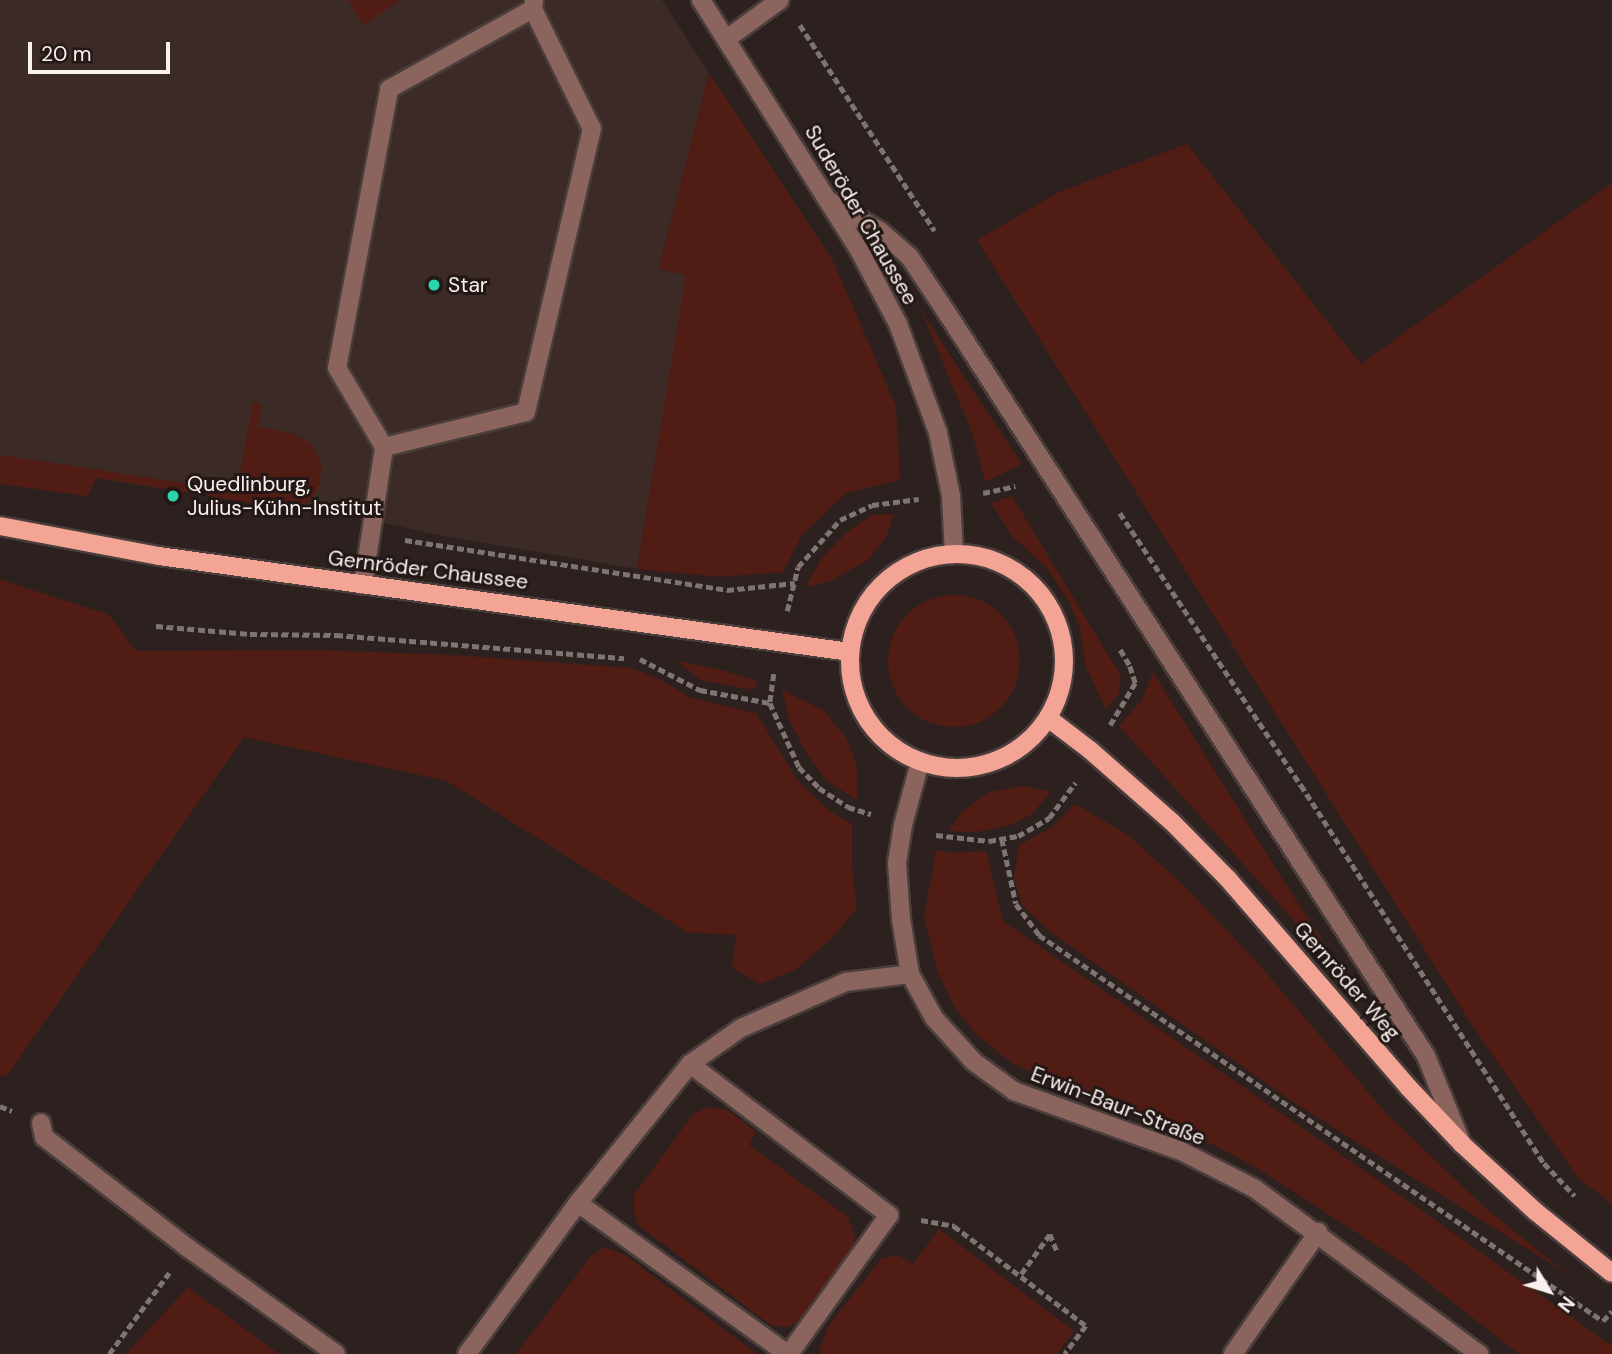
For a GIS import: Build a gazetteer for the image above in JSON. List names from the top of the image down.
{
  "streets": {
    "main road": ["Gernröder Chaussee", "Gernröder Weg"],
    "street": ["Suderöder Chaussee", "Erwin-Baur-Straße"]
  },
  "crossings": [
    ["Suderöder Chaussee", "Gernröder Chaussee"],
    ["Suderöder Chaussee", "Gernröder Weg"],
    ["Suderöder Chaussee", "Erwin-Baur-Straße"],
    ["Gernröder Chaussee", "Gernröder Weg"],
    ["Gernröder Chaussee", "Erwin-Baur-Straße"],
    ["Gernröder Weg", "Erwin-Baur-Straße"]
  ],
  "places": ["Star", "Quedlinburg, Julius-Kühn-Institut"],
  "scale_bar": "20 m",
  "north": "bottom right"
}
